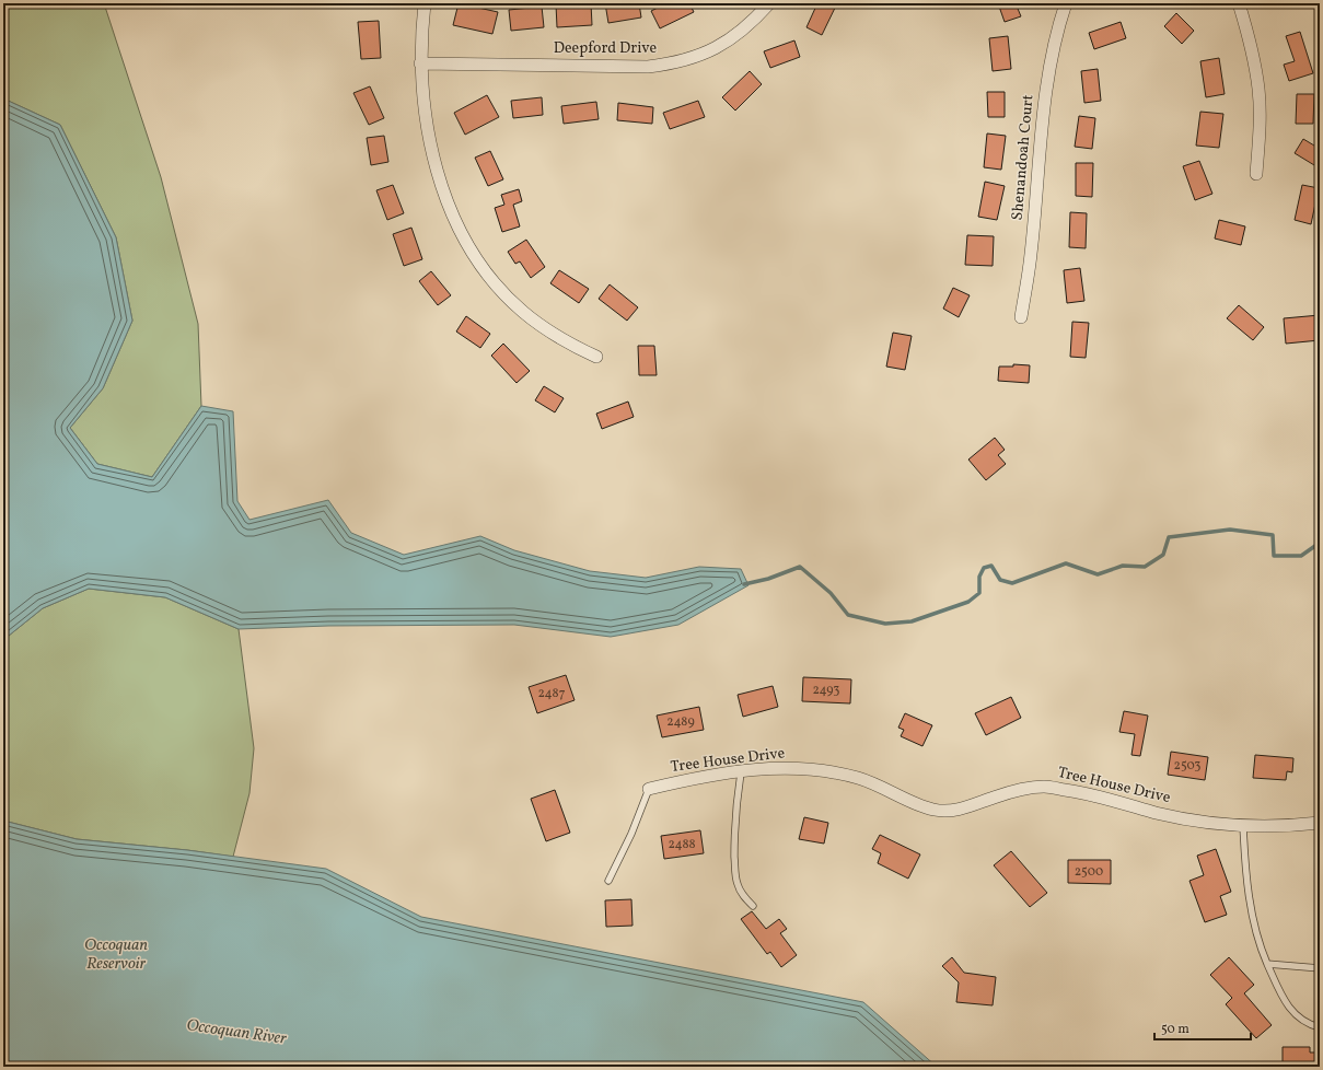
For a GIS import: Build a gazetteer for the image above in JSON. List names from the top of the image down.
{
  "streets": {
    "street": ["Deepford Drive", "Shenandoah Court", "Tree House Drive"]
  },
  "water": ["Occoquan Reservoir", "Occoquan River"],
  "house_numbers": [
    "2493",
    "2487",
    "2489",
    "2503",
    "2488",
    "2500"
  ],
  "scale_bar": "50 m"
}
